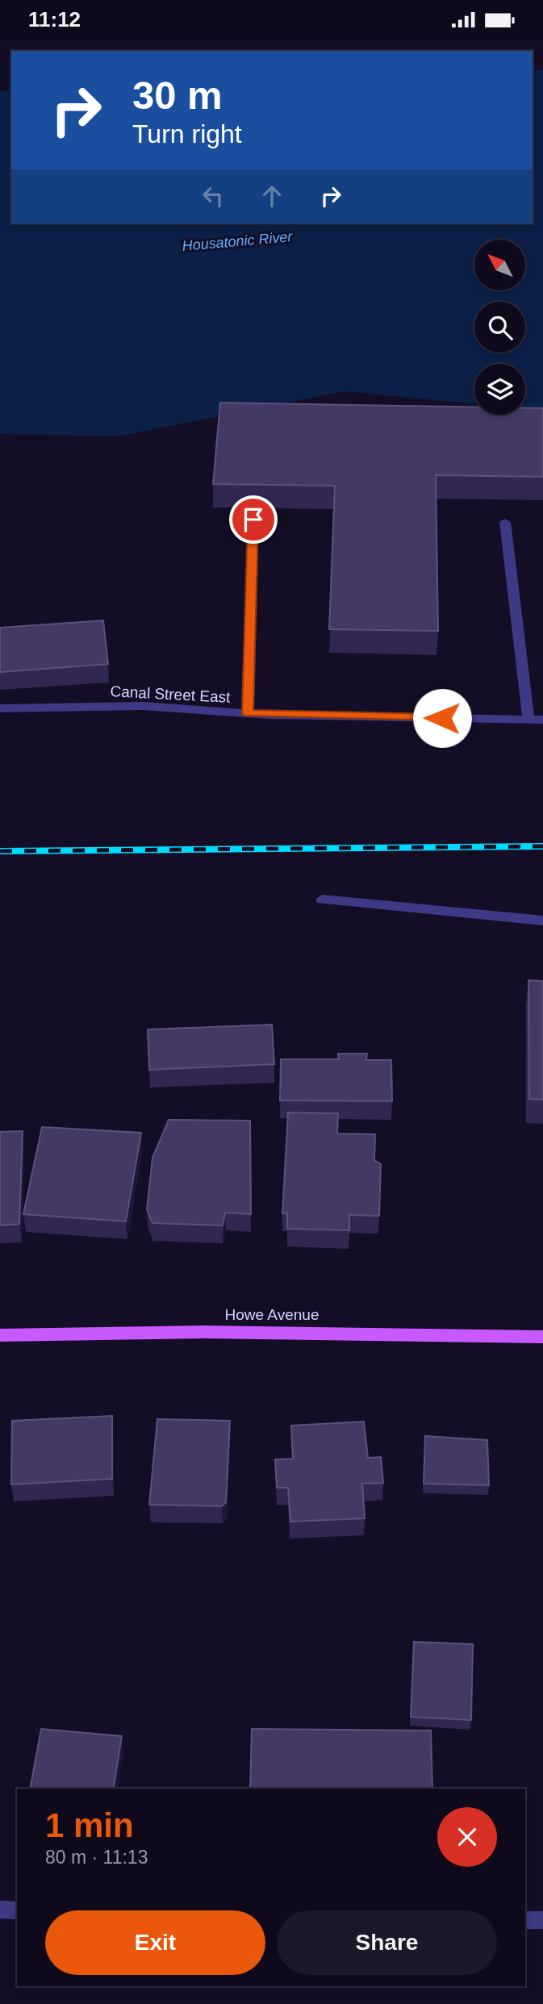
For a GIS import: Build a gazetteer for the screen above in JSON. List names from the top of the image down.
{
  "streets": {
    "main road": ["Howe Avenue"],
    "street": ["Canal Street East"]
  },
  "water": ["Housatonic River"],
  "north": "top left",
  "page": {
    "status": "11:12",
    "turn": ["30 m", "Turn right"],
    "heading": ["1 min", "80 m · 11:13"],
    "buttons": ["Exit", "Share"]
  }
}
